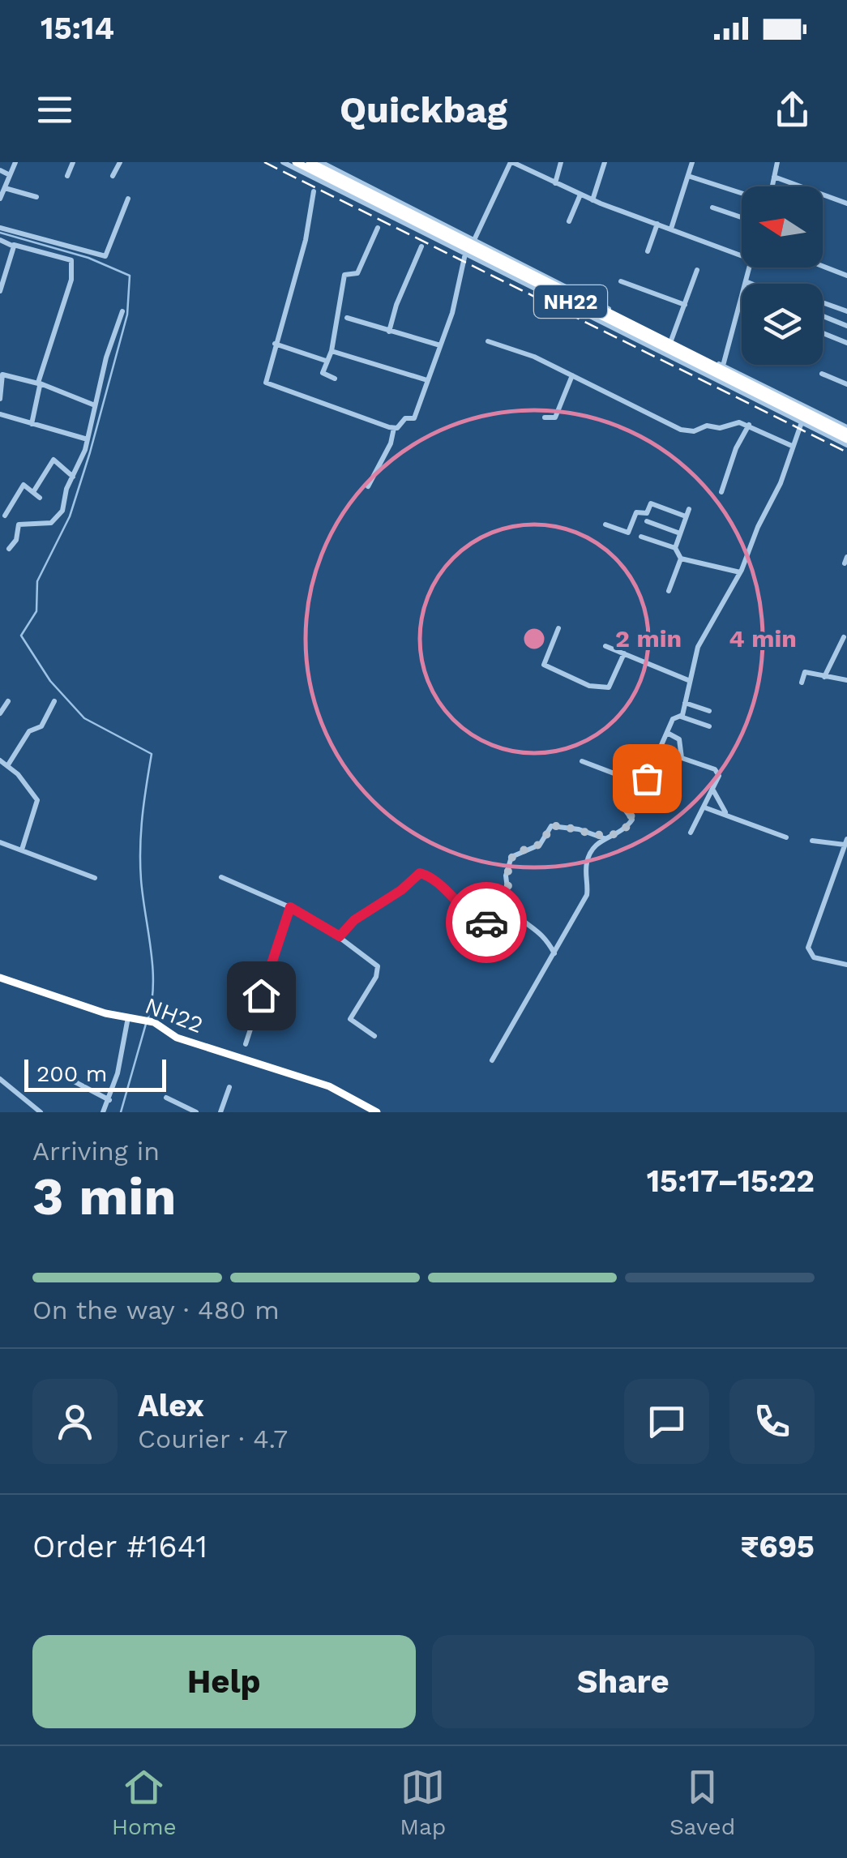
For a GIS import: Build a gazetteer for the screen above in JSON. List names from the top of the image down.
{
  "streets": {
    "highway": ["NH22"]
  },
  "scale_bar": "200 m",
  "north": "left",
  "page": {
    "status": "15:14",
    "header": "Quickbag",
    "scale": "200 m",
    "heading": ["3 min", "Arriving in", "15:17–15:22"],
    "panel": [
      "Alex",
      "Courier · 4.7",
      "Order #1641",
      "₹695"
    ],
    "bar": "On the way · 480 m",
    "buttons": ["Help", "Share"],
    "tabs": ["Home", "Map", "Saved"]
  },
  "rings": ["2 min", "4 min"]
}
